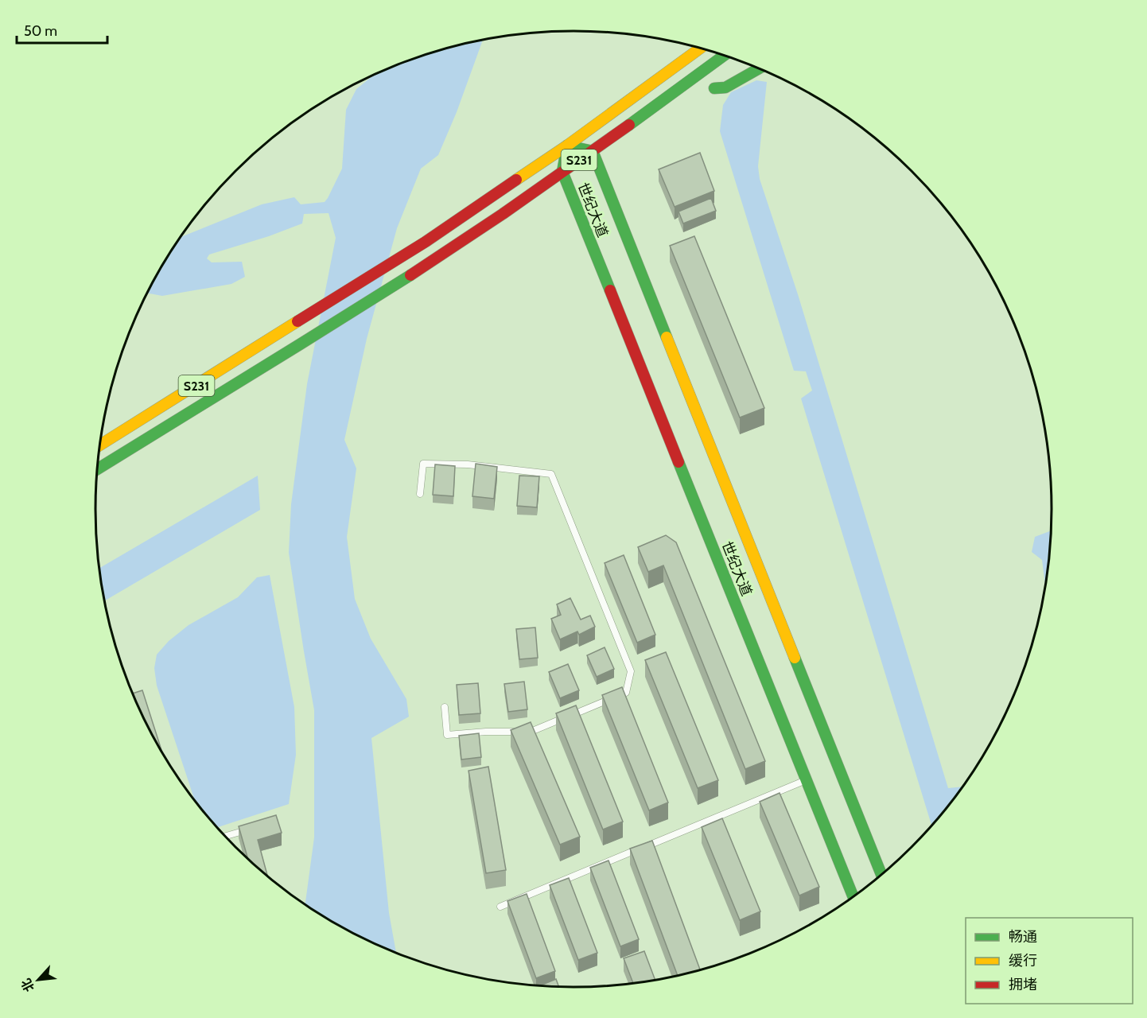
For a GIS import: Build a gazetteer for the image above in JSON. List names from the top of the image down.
{
  "streets": {
    "main road": ["S231", "世纪大道"]
  },
  "crossings": [
    ["S231", "世纪大道"]
  ],
  "legend": ["畅通", "缓行", "拥堵"],
  "scale_bar": "50 m",
  "north": "bottom left"
}
